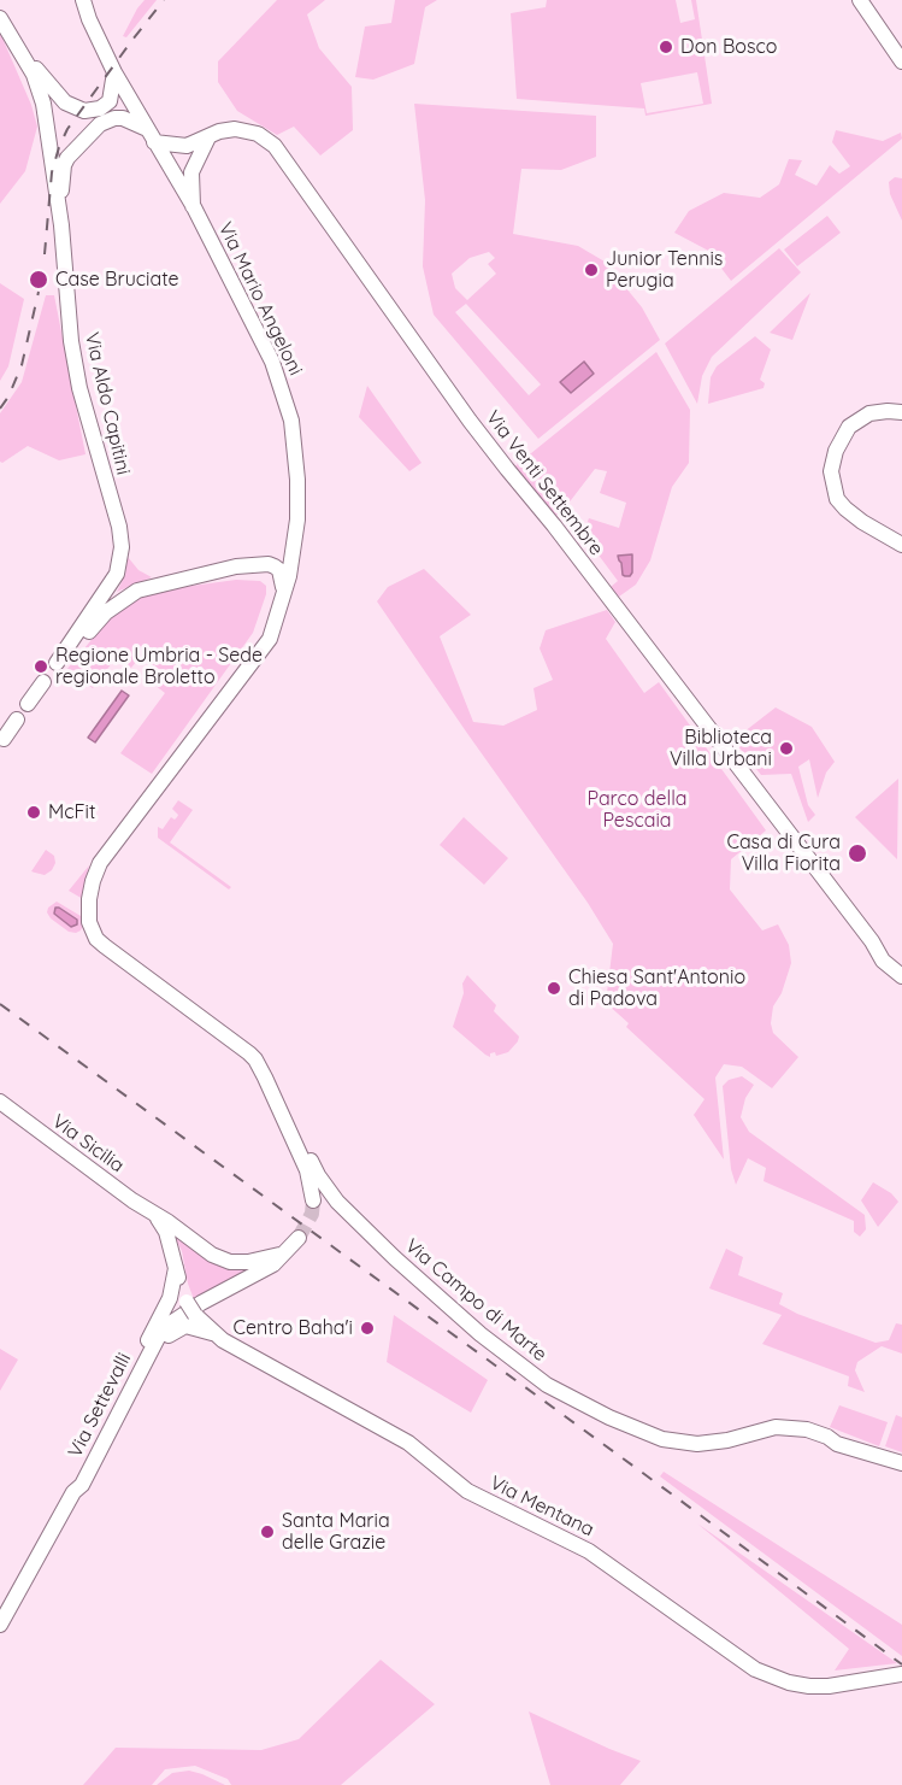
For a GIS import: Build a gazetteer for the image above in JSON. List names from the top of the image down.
{
  "streets": {
    "main road": [
      "Via Mario Angeloni",
      "Via Aldo Capitini",
      "Via Venti Settembre",
      "Via Sicilia",
      "Via Campo di Marte",
      "Via Settevalli",
      "Via Mentana"
    ]
  },
  "crossings": [
    ["Via Mario Angeloni", "Via Aldo Capitini"],
    ["Via Mario Angeloni", "Via Venti Settembre"],
    ["Via Mario Angeloni", "Via Campo di Marte"],
    ["Via Sicilia", "Via Settevalli"]
  ],
  "parks": ["Parco della Pescaia"],
  "places": [
    "Don Bosco",
    "Junior Tennis Perugia",
    "Case Bruciate",
    "Regione Umbria - Sede regionale Broletto",
    "Biblioteca Villa Urbani",
    "McFit",
    "Casa di Cura Villa Fiorita",
    "Chiesa Sant'Antonio di Padova",
    "Centro Baha'i",
    "Santa Maria delle Grazie"
  ]
}
